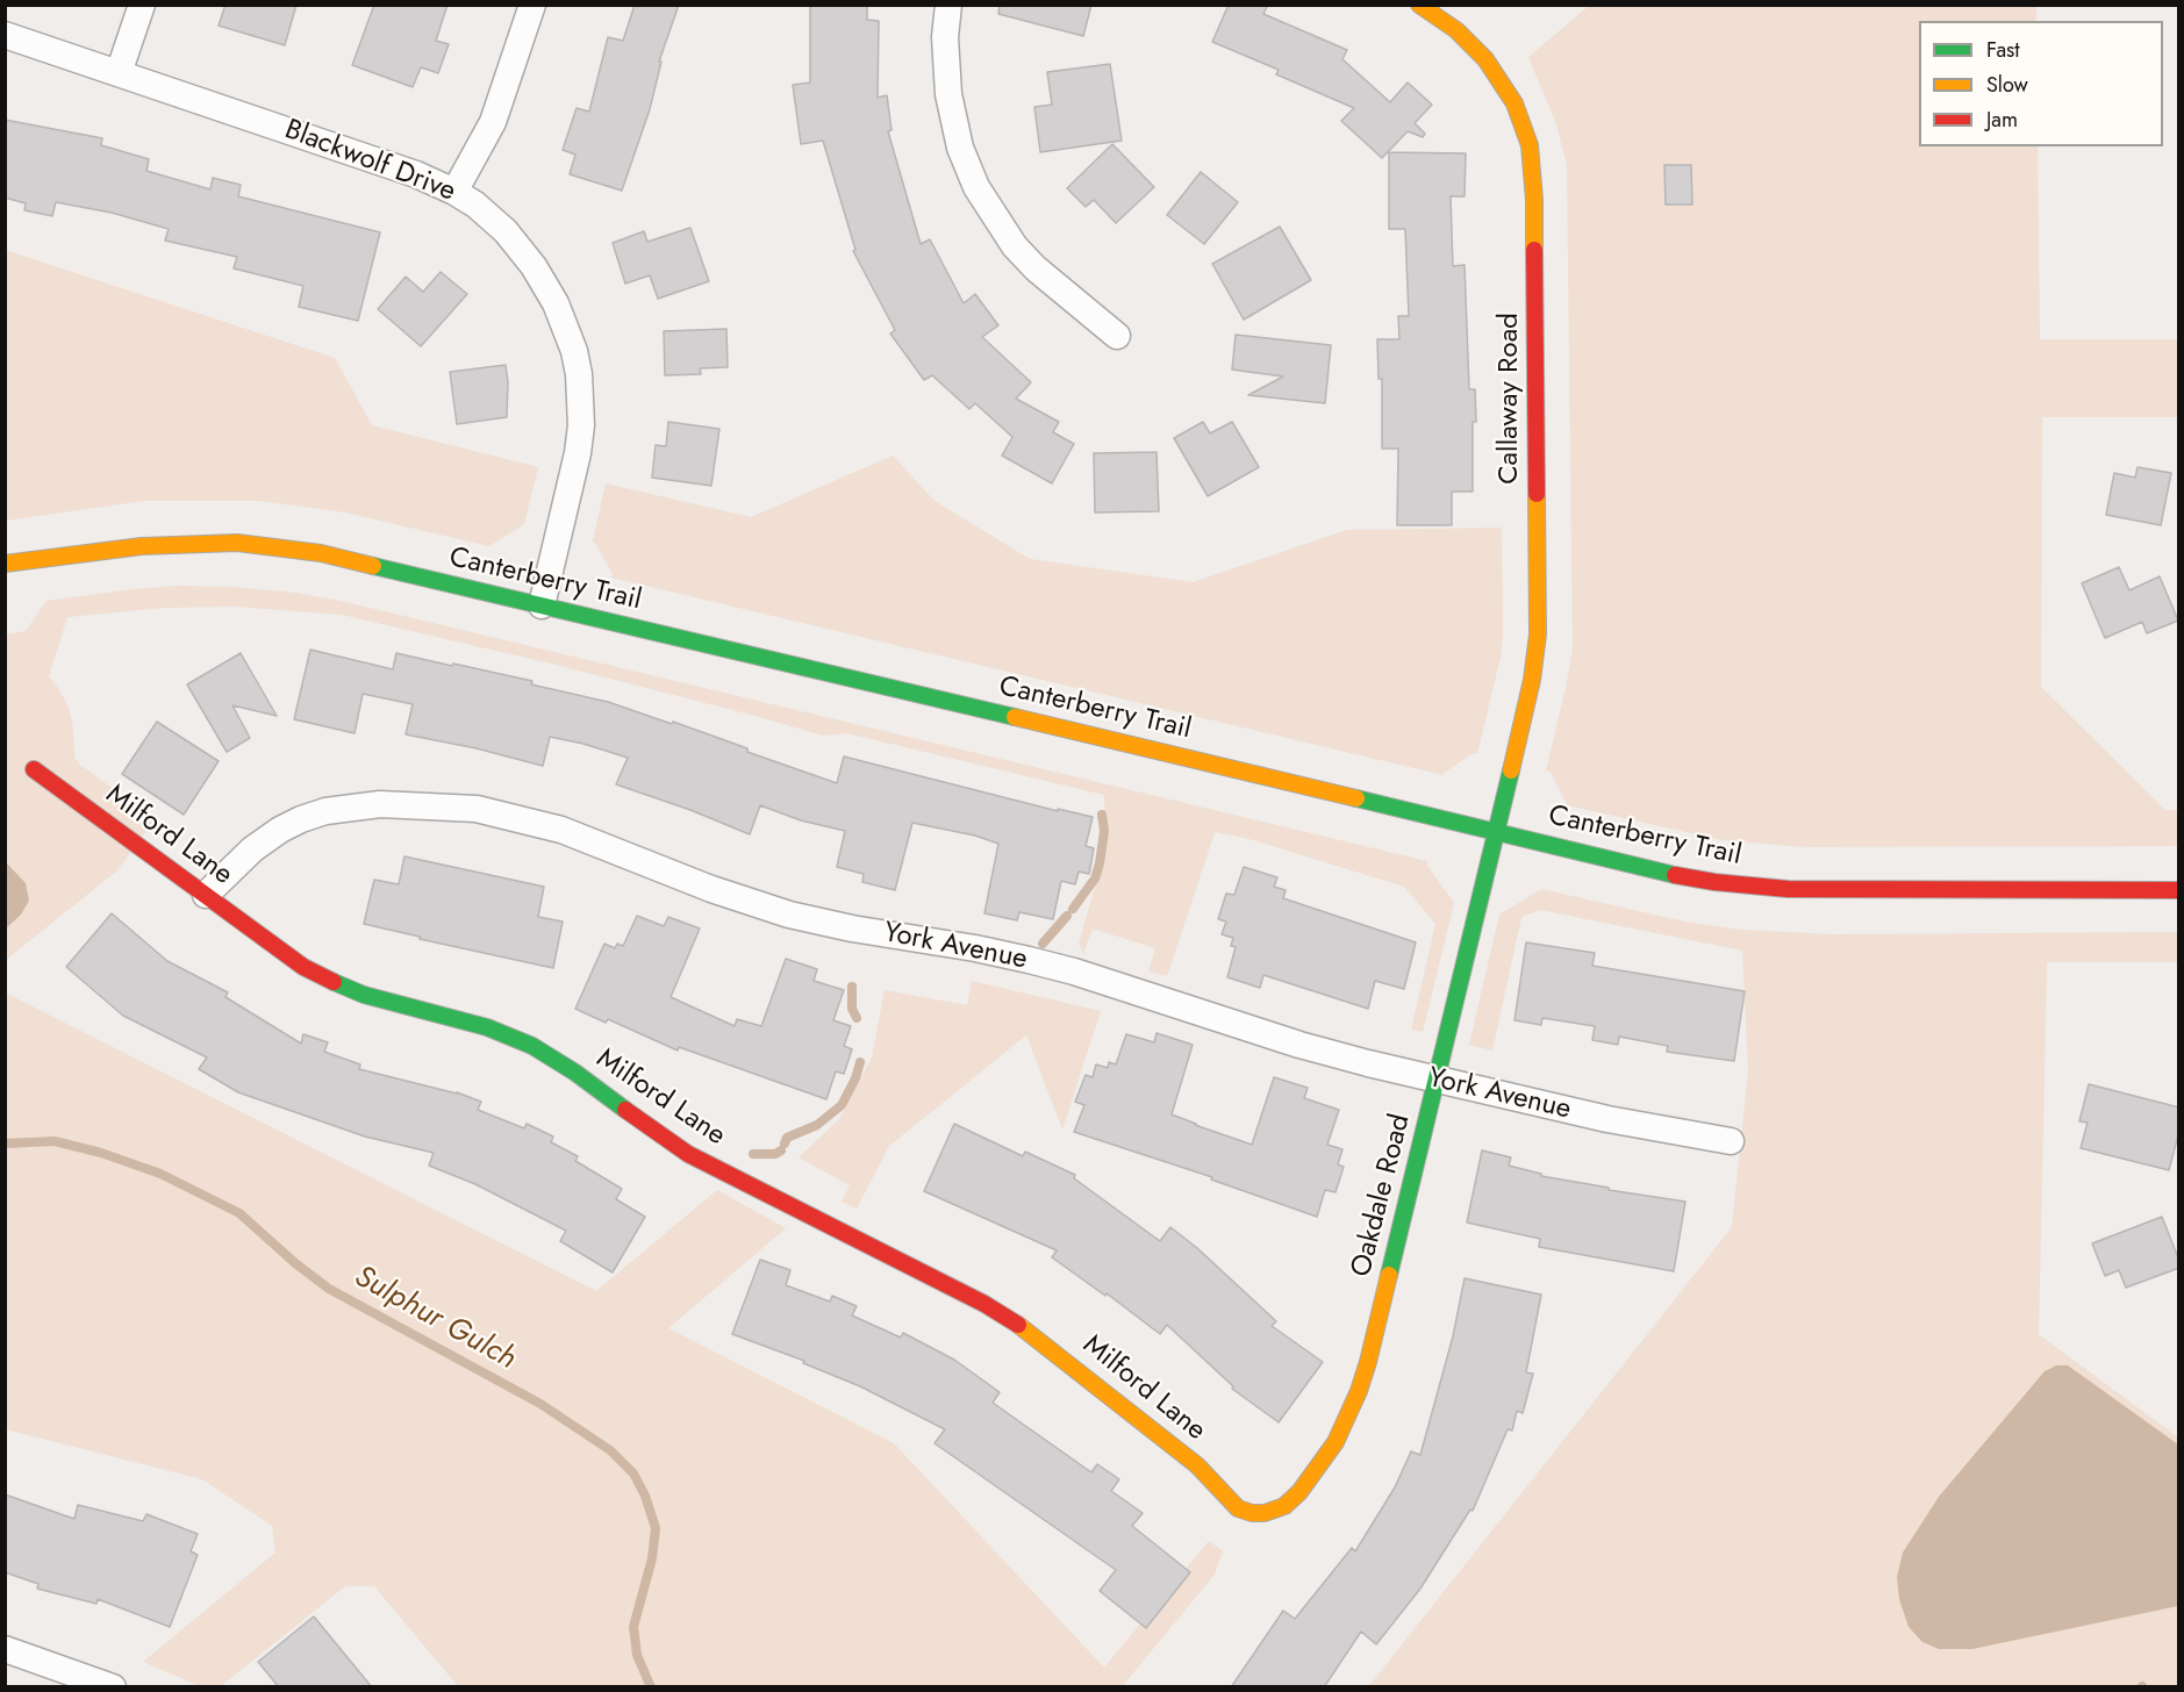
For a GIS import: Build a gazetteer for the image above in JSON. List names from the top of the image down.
{
  "streets": {
    "street": [
      "Blackwolf Drive",
      "Callaway Road",
      "Canterberry Trail",
      "Milford Lane",
      "York Avenue",
      "Oakdale Road"
    ]
  },
  "crossings": [
    ["Blackwolf Drive", "Canterberry Trail"],
    ["Callaway Road", "Canterberry Trail"],
    ["Callaway Road", "Oakdale Road"],
    ["Canterberry Trail", "Oakdale Road"],
    ["Milford Lane", "York Avenue"],
    ["Milford Lane", "Oakdale Road"],
    ["York Avenue", "Oakdale Road"]
  ],
  "water": ["Sulphur Gulch"],
  "legend": ["Fast", "Slow", "Jam"]
}
